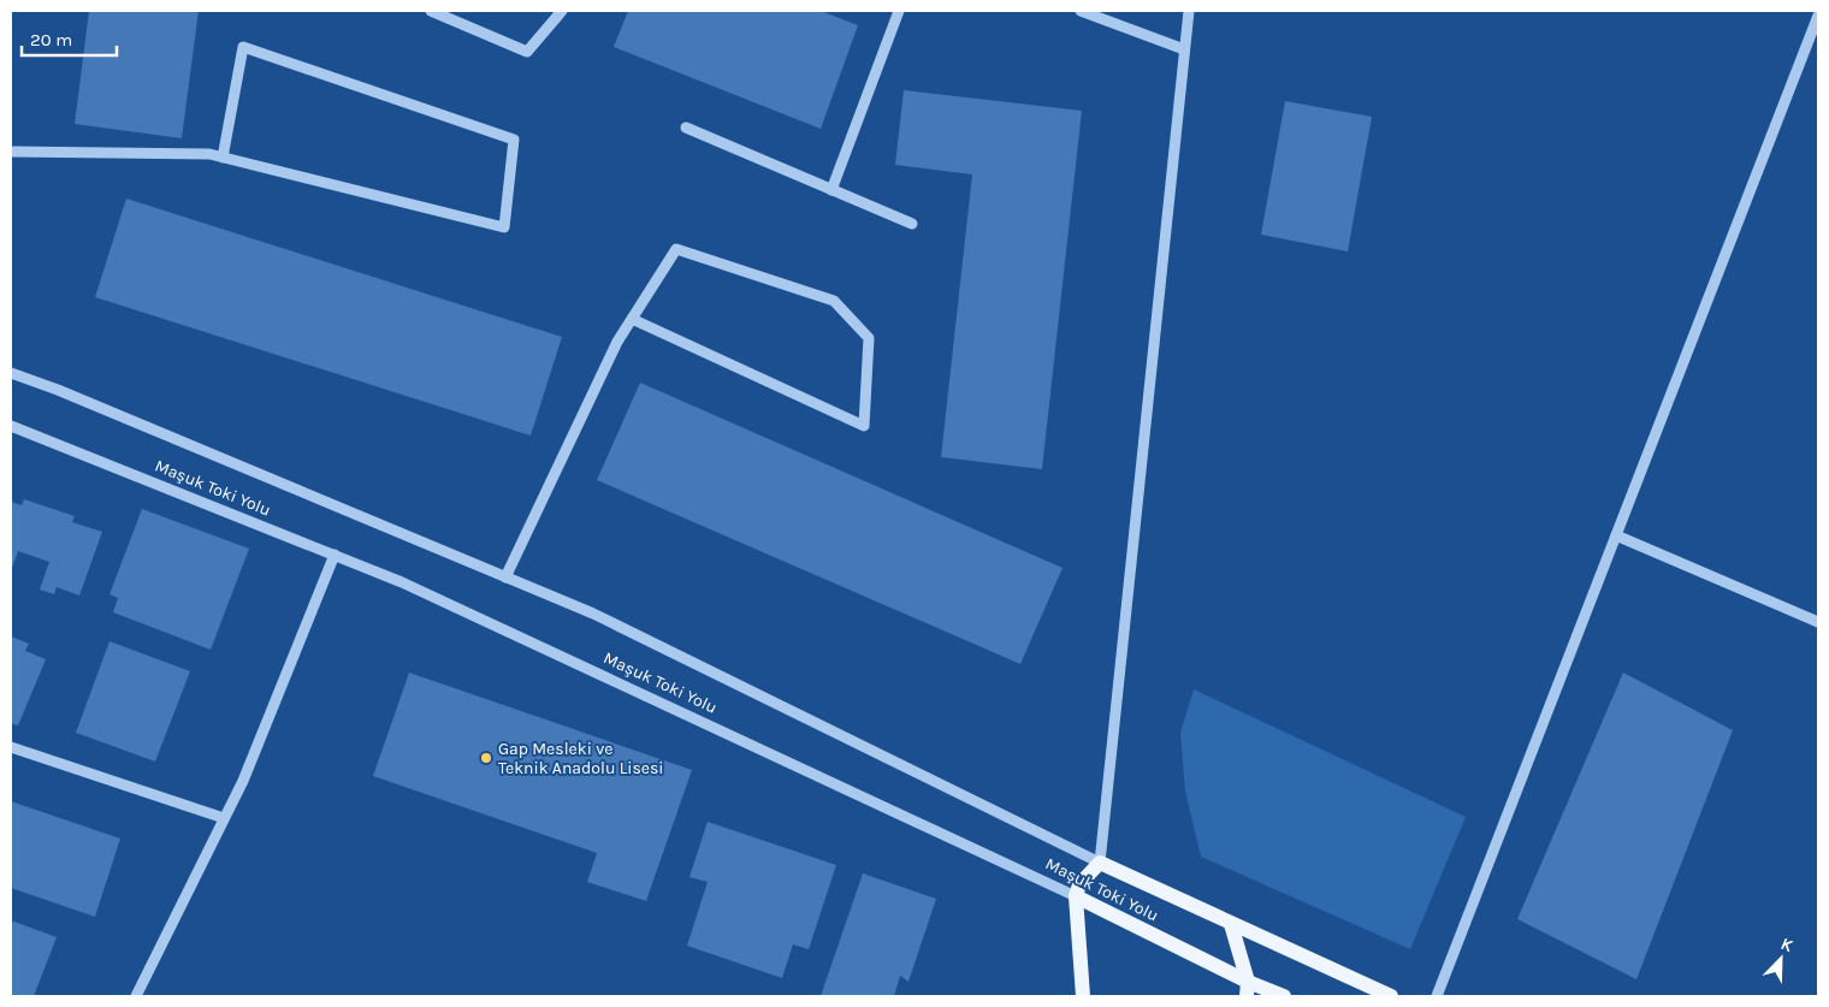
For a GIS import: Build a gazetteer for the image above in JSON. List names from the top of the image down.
{
  "streets": {
    "main road": ["Maşuk Toki Yolu"]
  },
  "places": ["Gap Mesleki ve Teknik Anadolu Lisesi"],
  "scale_bar": "20 m",
  "north": "top right"
}
